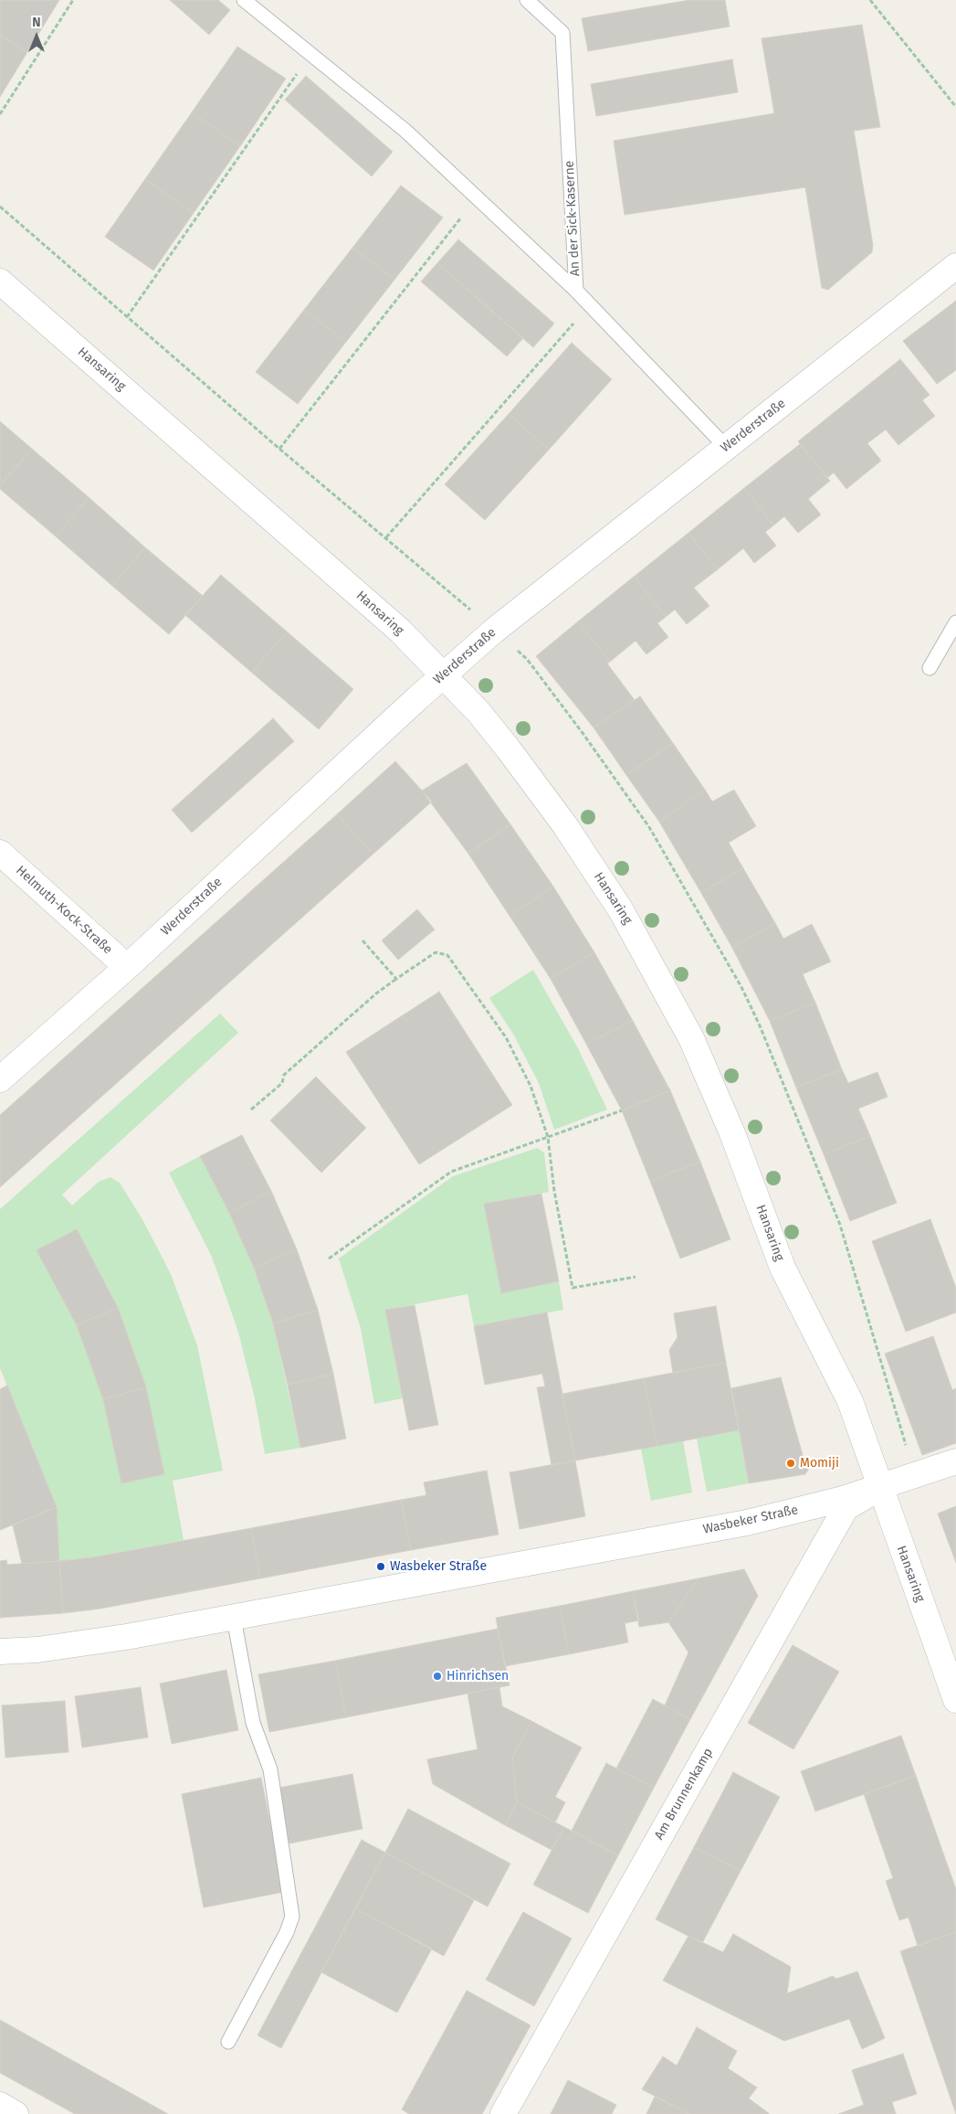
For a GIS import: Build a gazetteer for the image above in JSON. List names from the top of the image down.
{
  "streets": {
    "street": [
      "Hansaring",
      "Werderstraße",
      "Helmuth-Kock-Straße",
      "Wasbeker Straße",
      "Am Brunnenkamp"
    ],
    "lane": ["An der Sick-Kaserne"]
  },
  "crossings": [
    ["An der Sick-Kaserne", "Werderstraße"],
    ["Hansaring", "Werderstraße"],
    ["Hansaring", "Wasbeker Straße"],
    ["Hansaring", "Am Brunnenkamp"],
    ["Werderstraße", "Helmuth-Kock-Straße"],
    ["Wasbeker Straße", "Am Brunnenkamp"]
  ],
  "places": ["Momiji", "Wasbeker Straße", "Hinrichsen"],
  "north": "top"
}
